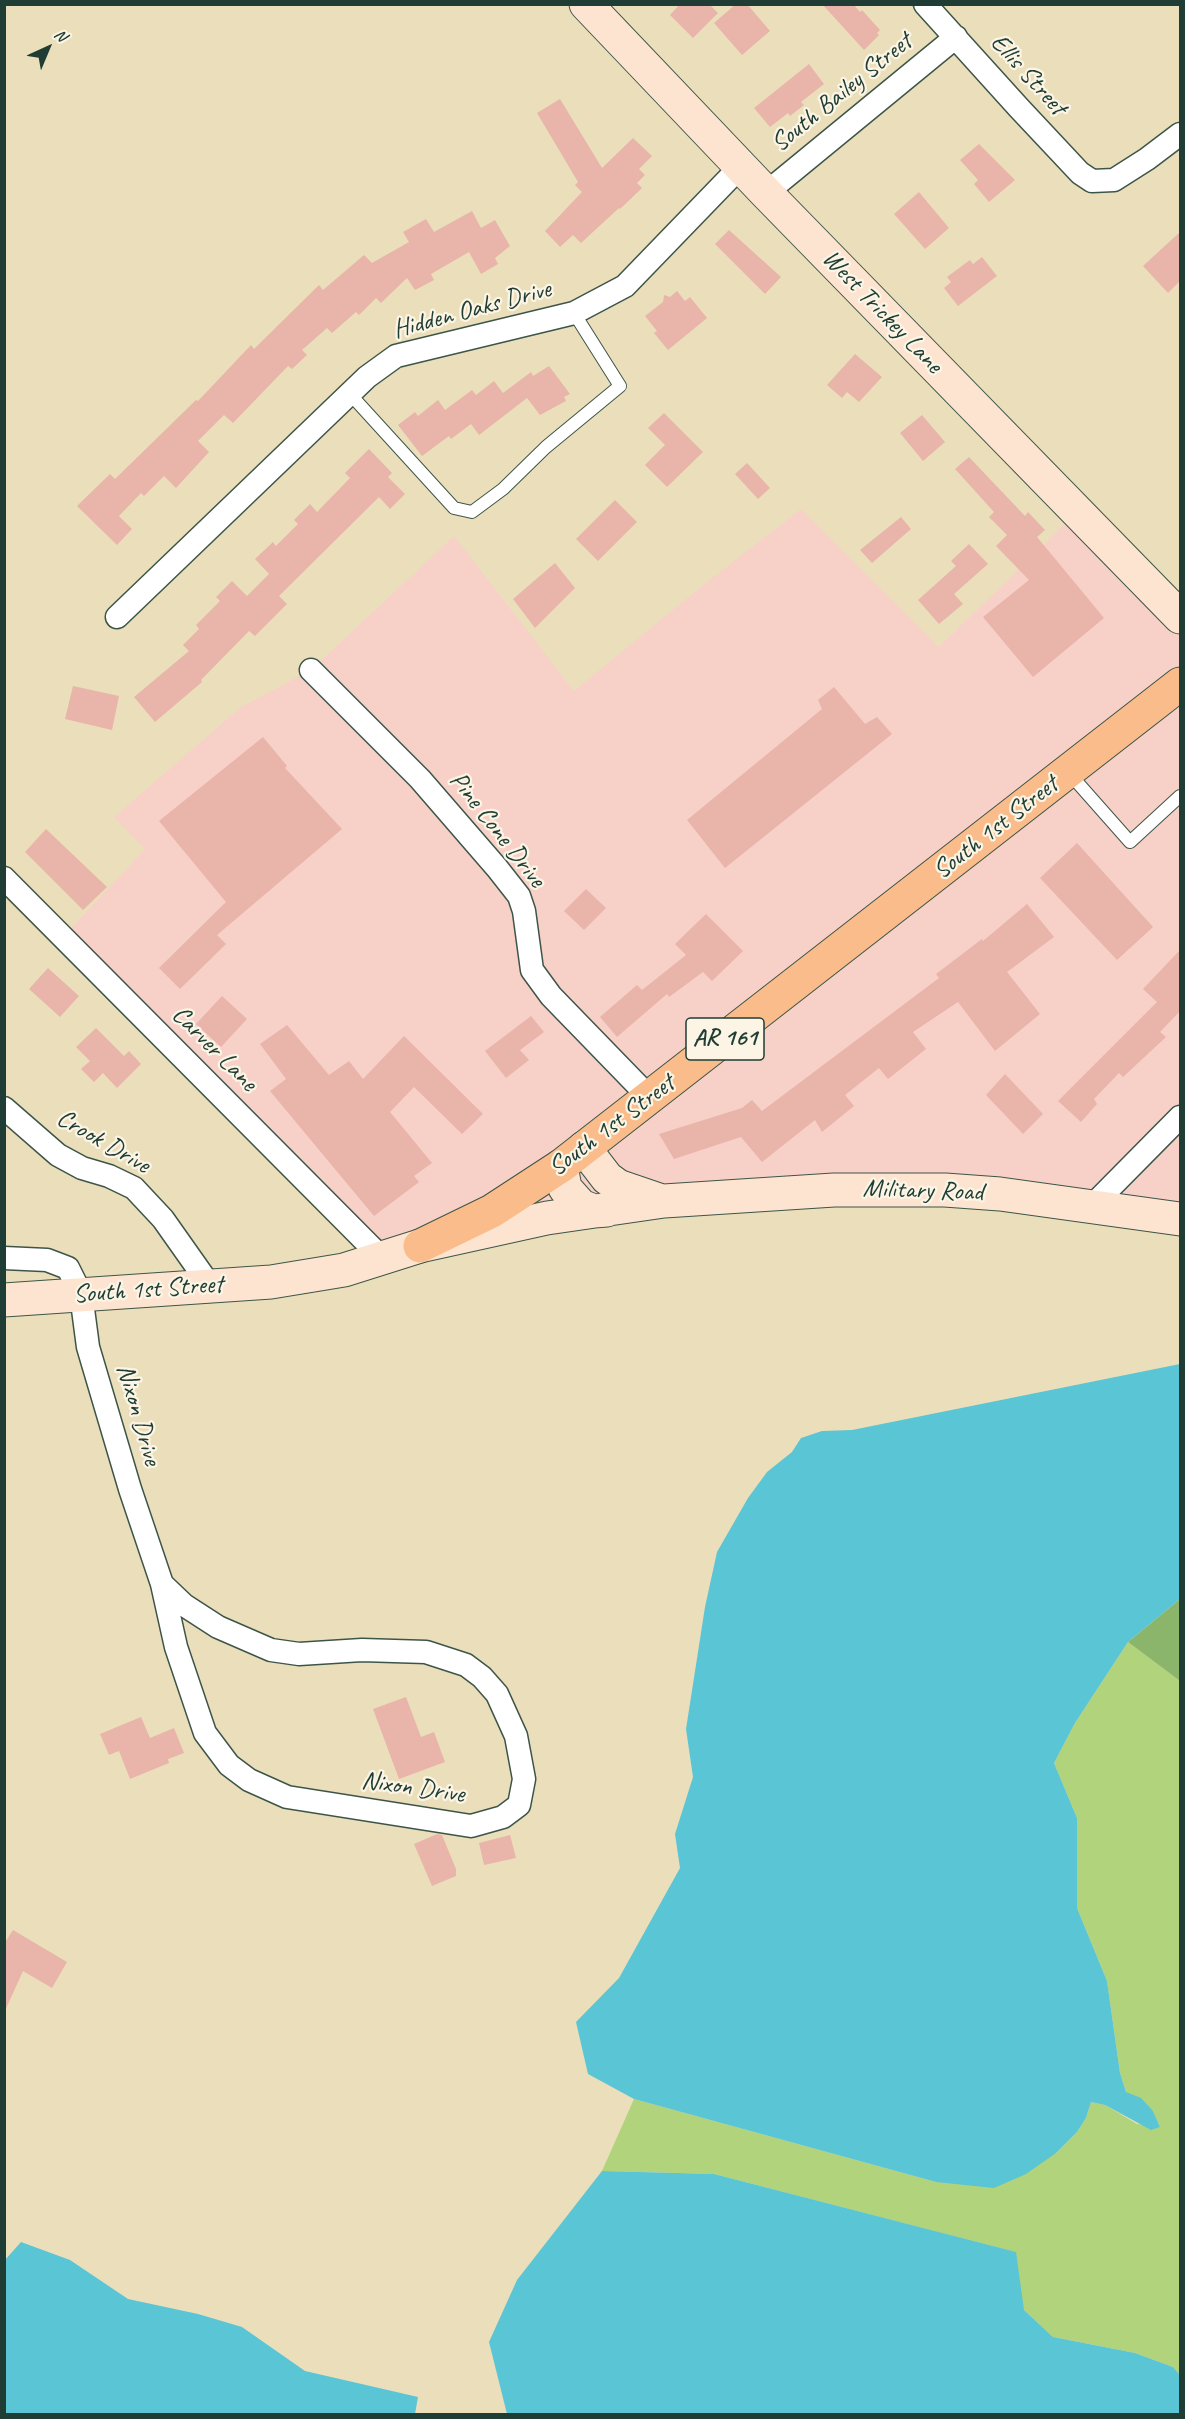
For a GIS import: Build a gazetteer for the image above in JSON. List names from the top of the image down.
{
  "streets": {
    "main road": ["South 1st Street", "AR 161"],
    "street": [
      "Ellis Street",
      "South Bailey Street",
      "Hidden Oaks Drive",
      "West Trickey Lane",
      "Pine Cone Drive",
      "Carver Lane",
      "Crook Drive",
      "Military Road",
      "Nixon Drive"
    ]
  },
  "crossings": [
    ["Ellis Street", "South Bailey Street"],
    ["South Bailey Street", "West Trickey Lane"],
    ["Hidden Oaks Drive", "West Trickey Lane"],
    ["South 1st Street", "Pine Cone Drive"],
    ["South 1st Street", "Carver Lane"],
    ["South 1st Street", "Crook Drive"],
    ["South 1st Street", "Military Road"],
    ["South 1st Street", "Nixon Drive"]
  ],
  "north": "top right"
}
